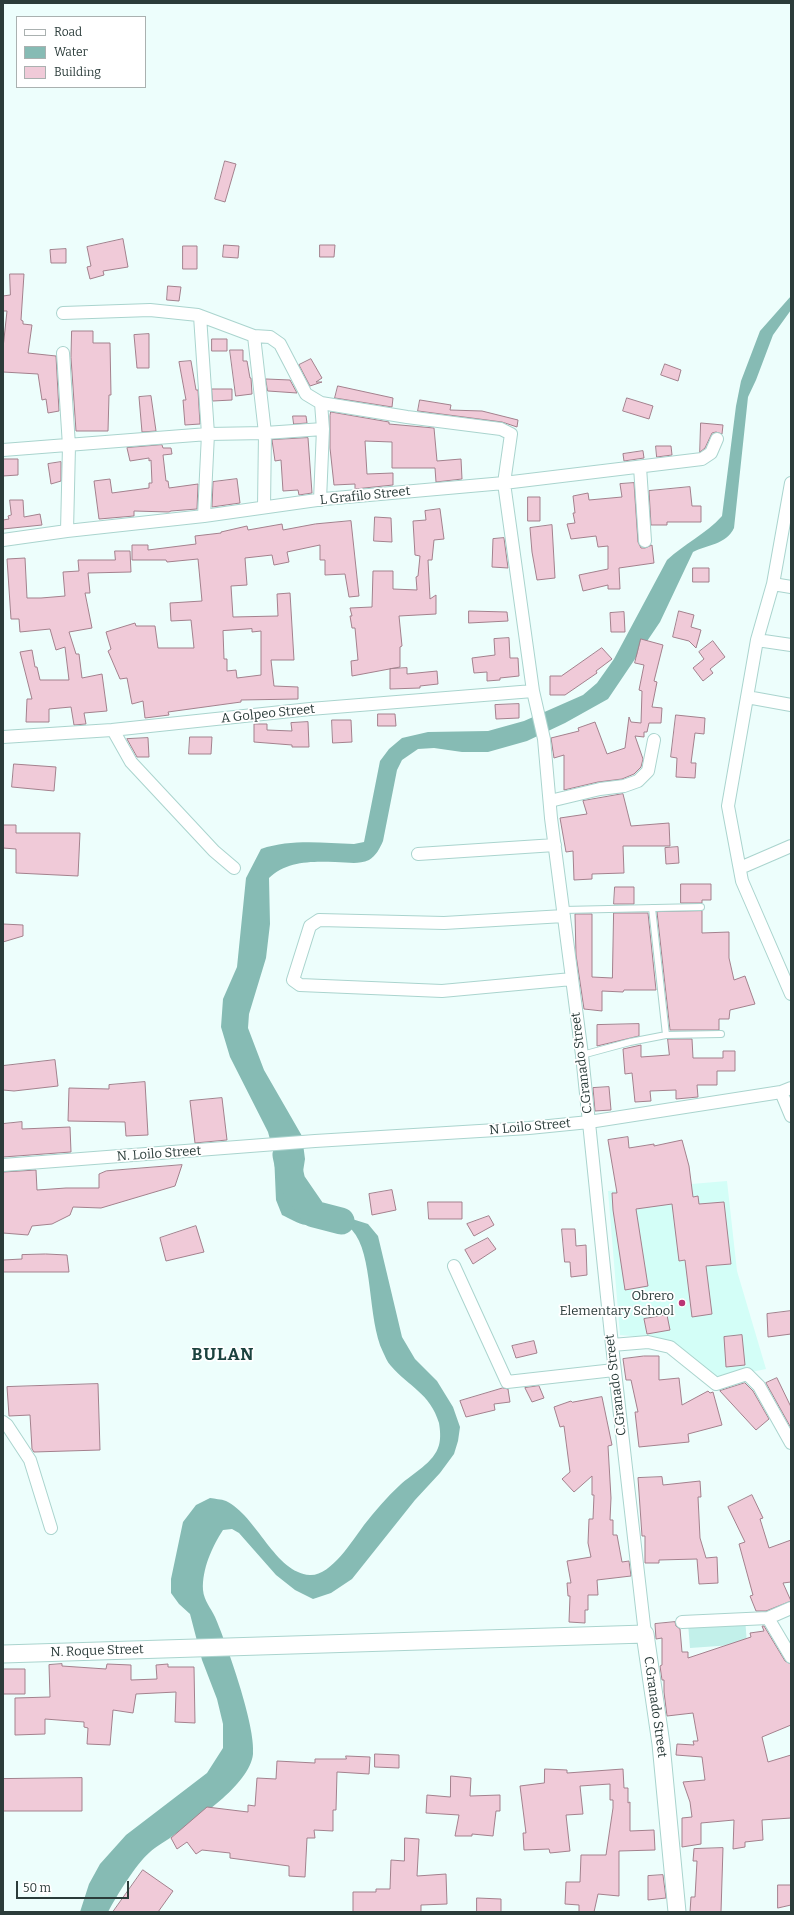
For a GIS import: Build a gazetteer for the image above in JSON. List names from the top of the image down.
{
  "streets": {
    "street": [
      "L Grafilo Street",
      "A Golpeo Street",
      "C.Granado Street",
      "N Loilo Street",
      "N. Loilo Street",
      "N. Roque Street"
    ]
  },
  "crossings": [
    ["L Grafilo Street", "C.Granado Street"],
    ["A Golpeo Street", "C.Granado Street"],
    ["C.Granado Street", "N Loilo Street"],
    ["C.Granado Street", "N. Roque Street"],
    ["N Loilo Street", "N. Loilo Street"]
  ],
  "districts": ["BULAN"],
  "places": ["Obrero Elementary School"],
  "legend": ["Road", "Water", "Building"],
  "scale_bar": "50 m"
}
